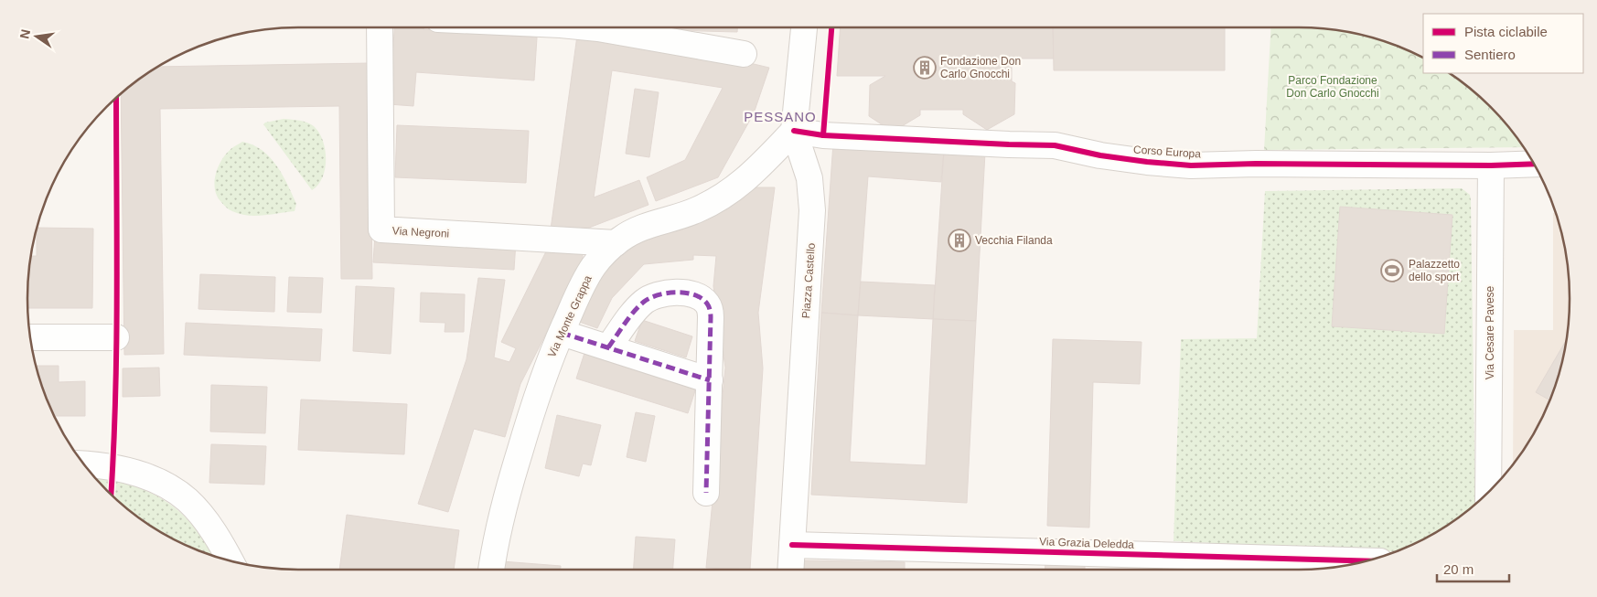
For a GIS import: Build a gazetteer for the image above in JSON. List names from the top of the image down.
{
  "streets": {
    "street": [
      "Corso Europa",
      "Via Negroni",
      "Piazza Castello",
      "Via Monte Grappa",
      "Via Cesare Pavese",
      "Via Grazia Deledda"
    ]
  },
  "crossings": [
    ["Corso Europa", "Piazza Castello"],
    ["Corso Europa", "Via Monte Grappa"],
    ["Corso Europa", "Via Cesare Pavese"],
    ["Via Negroni", "Via Monte Grappa"],
    ["Piazza Castello", "Via Monte Grappa"],
    ["Piazza Castello", "Via Grazia Deledda"]
  ],
  "districts": ["PESSANO"],
  "parks": ["Parco Fondazione Don Carlo Gnocchi"],
  "places": {
    "building": ["Fondazione Don Carlo Gnocchi", "Vecchia Filanda"],
    "sports": ["Palazzetto dello sport"]
  },
  "legend": ["Pista ciclabile", "Sentiero"],
  "scale_bar": "20 m",
  "north": "left"
}
